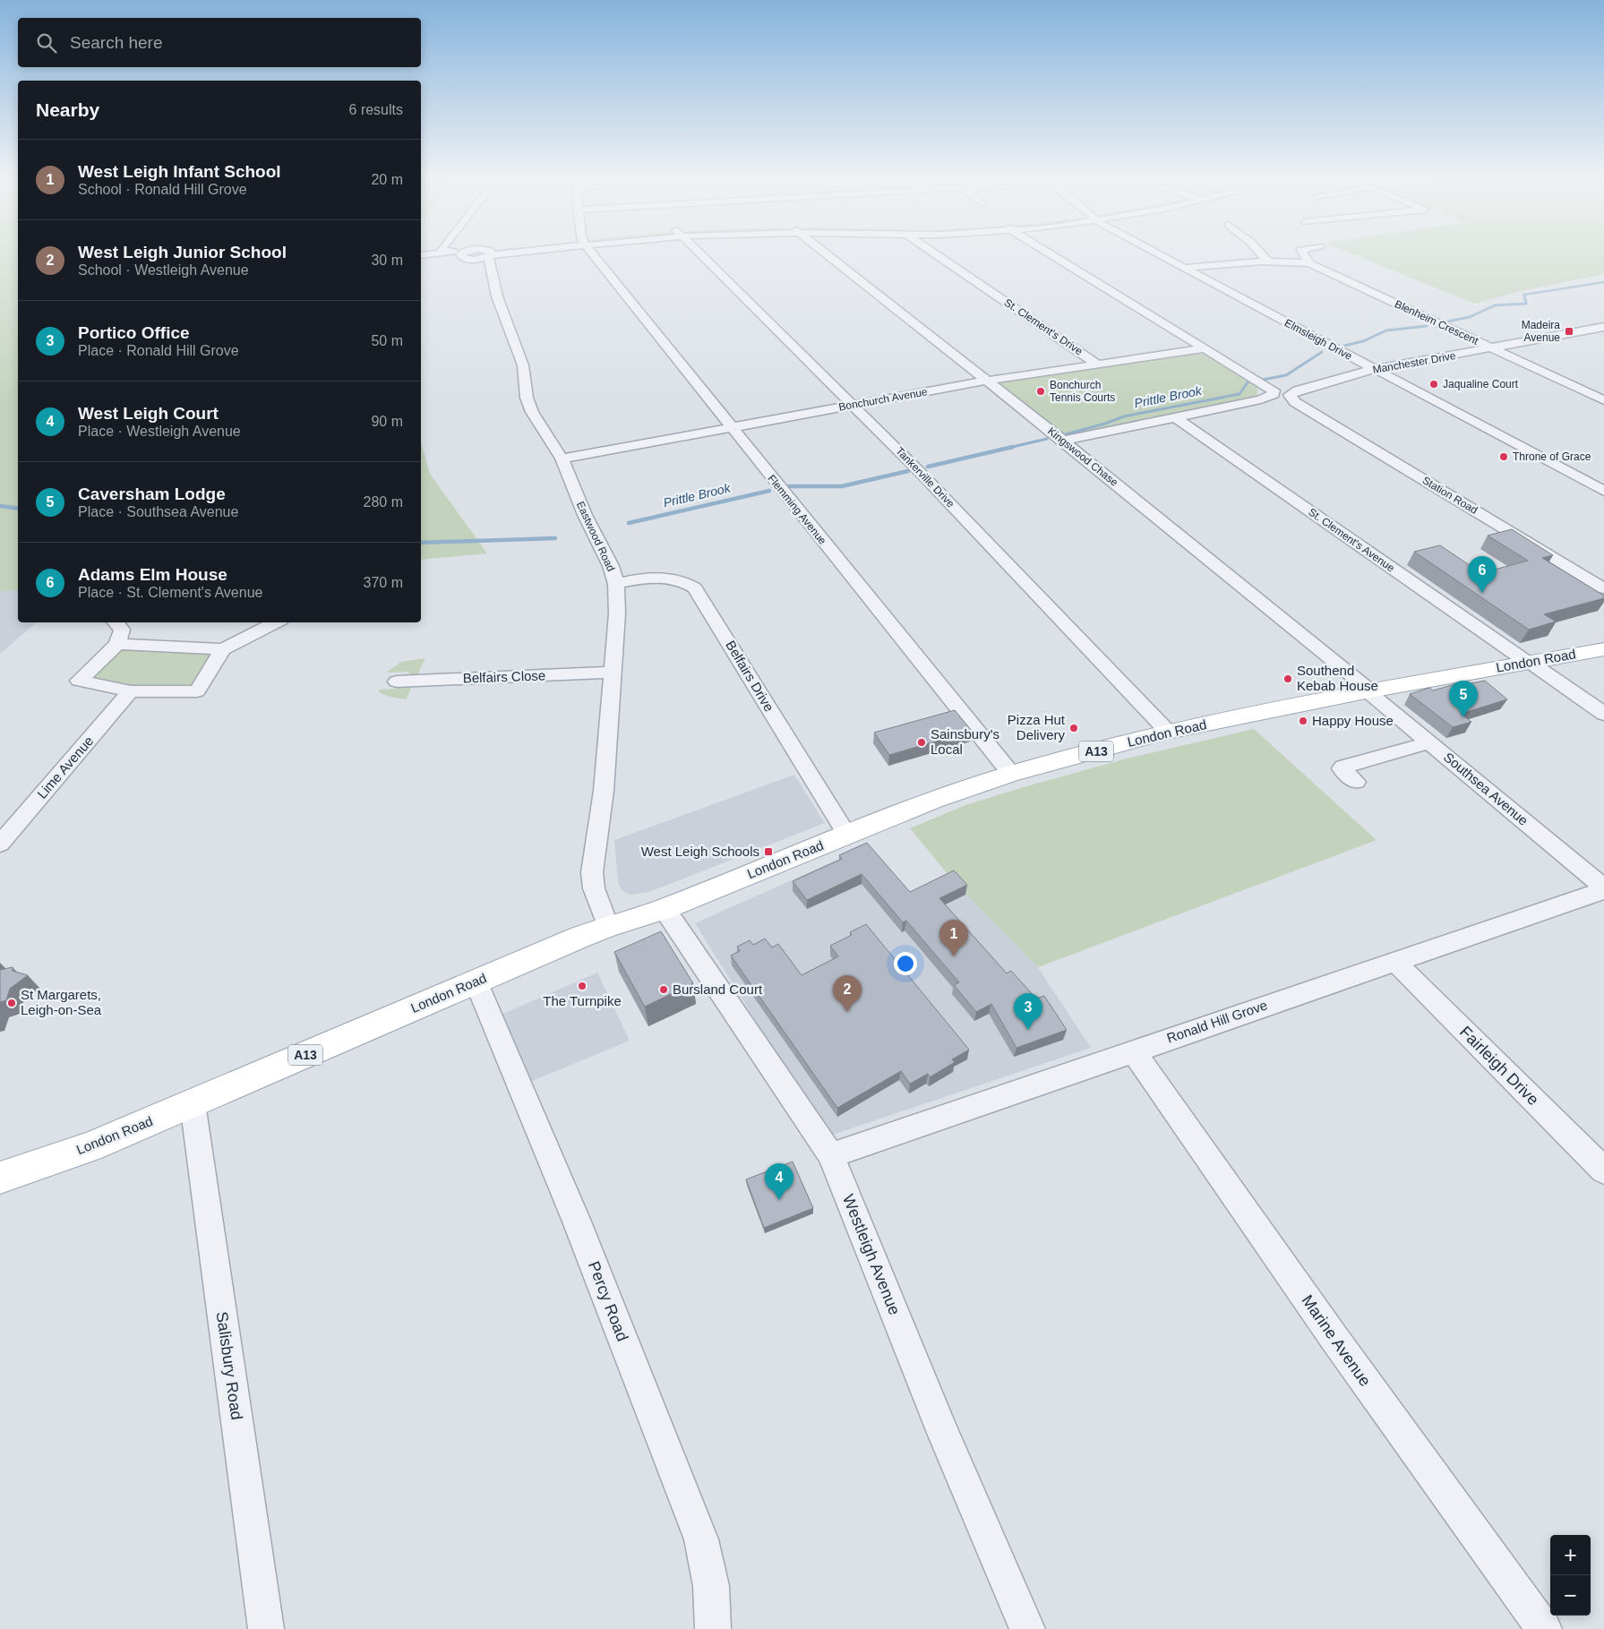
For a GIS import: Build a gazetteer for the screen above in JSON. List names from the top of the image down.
{
  "streets": {
    "main road": ["London Road", "A13"],
    "street": [
      "Blenheim Crescent",
      "St. Clement's Drive",
      "Elmsleigh Drive",
      "Manchester Drive",
      "Bonchurch Avenue",
      "Kingswood Chase",
      "Tankerville Drive",
      "Station Road",
      "Flemming Avenue",
      "Eastwood Road",
      "St. Clement's Avenue",
      "Belfairs Drive",
      "Belfairs Close",
      "Lime Avenue",
      "Southsea Avenue",
      "Ronald Hill Grove",
      "Fairleigh Drive",
      "Westleigh Avenue",
      "Percy Road",
      "Marine Avenue",
      "Salisbury Road"
    ]
  },
  "crossings": [
    ["Blenheim Crescent", "Elmsleigh Drive"],
    ["Blenheim Crescent", "Manchester Drive"],
    ["St. Clement's Drive", "Bonchurch Avenue"],
    ["Elmsleigh Drive", "Manchester Drive"],
    ["Manchester Drive", "Station Road"],
    ["Bonchurch Avenue", "Kingswood Chase"],
    ["Bonchurch Avenue", "Tankerville Drive"],
    ["Bonchurch Avenue", "Flemming Avenue"],
    ["Bonchurch Avenue", "Eastwood Road"],
    ["Kingswood Chase", "London Road"],
    ["Kingswood Chase", "Southsea Avenue"],
    ["Tankerville Drive", "London Road"],
    ["Flemming Avenue", "London Road"],
    ["Eastwood Road", "London Road"],
    ["Eastwood Road", "Belfairs Drive"],
    ["Eastwood Road", "Belfairs Close"],
    ["St. Clement's Avenue", "London Road"],
    ["London Road", "Belfairs Drive"],
    ["London Road", "Southsea Avenue"],
    ["London Road", "Westleigh Avenue"],
    ["London Road", "Percy Road"],
    ["London Road", "Salisbury Road"],
    ["Southsea Avenue", "Ronald Hill Grove"],
    ["Ronald Hill Grove", "Fairleigh Drive"],
    ["Ronald Hill Grove", "Westleigh Avenue"],
    ["Ronald Hill Grove", "Marine Avenue"]
  ],
  "water": ["Prittle Brook"],
  "places": {
    "transit": ["Madeira Avenue", "West Leigh Schools"],
    "other": [
      "Jaqualine Court",
      "Bonchurch Tennis Courts",
      "Throne of Grace",
      "Southend Kebab House",
      "Happy House",
      "Pizza Hut Delivery",
      "Sainsbury's Local",
      "The Turnpike",
      "Bursland Court",
      "St Margarets, Leigh-on-Sea"
    ]
  },
  "page": {
    "search": "Search here",
    "heading": ["Nearby", "6 results"],
    "list": [
      {
        "mark": "1",
        "name": "West Leigh Infant School",
        "note": "School · Ronald Hill Grove",
        "value": "20 m"
      },
      {
        "mark": "2",
        "name": "West Leigh Junior School",
        "note": "School · Westleigh Avenue",
        "value": "30 m"
      },
      {
        "mark": "3",
        "name": "Portico Office",
        "note": "Place · Ronald Hill Grove",
        "value": "50 m"
      },
      {
        "mark": "4",
        "name": "West Leigh Court",
        "note": "Place · Westleigh Avenue",
        "value": "90 m"
      },
      {
        "mark": "5",
        "name": "Caversham Lodge",
        "note": "Place · Southsea Avenue",
        "value": "280 m"
      },
      {
        "mark": "6",
        "name": "Adams Elm House",
        "note": "Place · St. Clement's Avenue",
        "value": "370 m"
      }
    ],
    "pins": [
      "6",
      "5",
      "1",
      "2",
      "3",
      "4"
    ],
    "map_buttons": ["+", "−"]
  }
}
